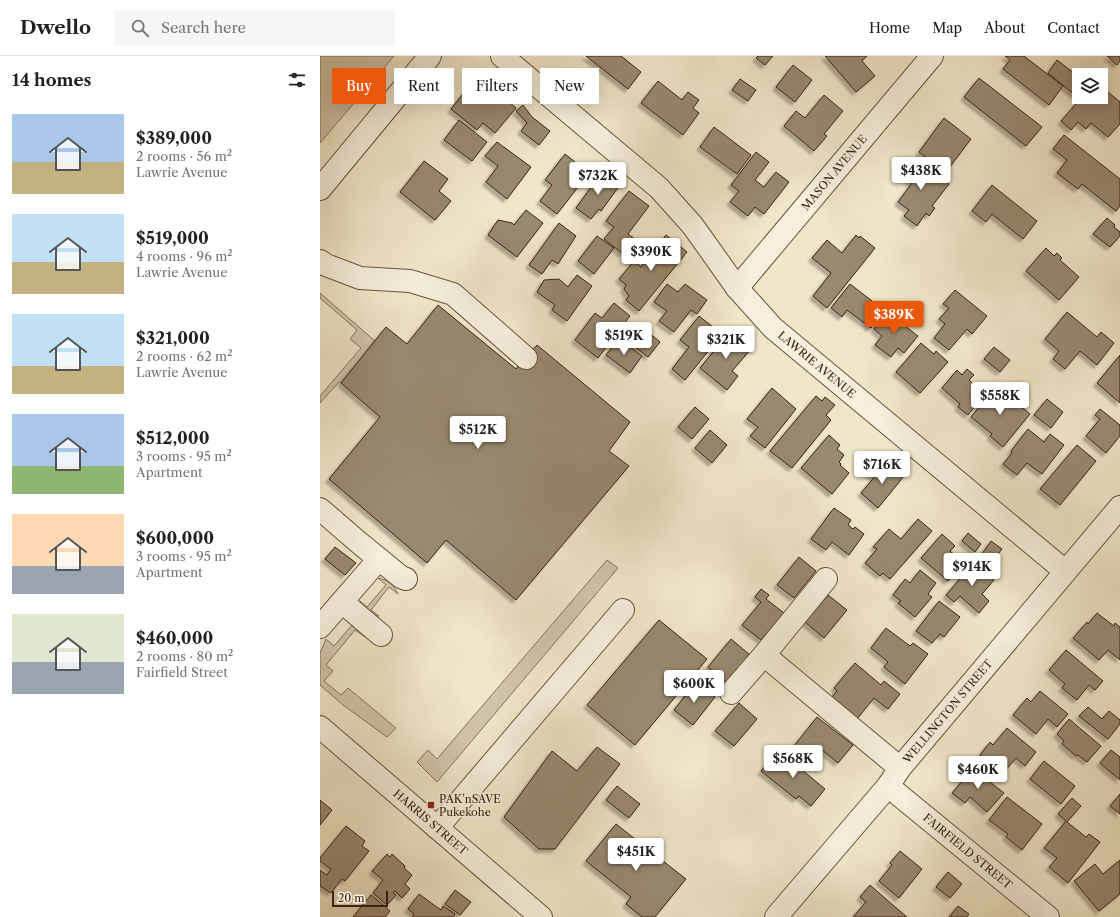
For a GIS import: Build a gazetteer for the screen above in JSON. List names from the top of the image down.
{
  "streets": {
    "street": [
      "MASON AVENUE",
      "LAWRIE AVENUE",
      "WELLINGTON STREET",
      "HARRIS STREET",
      "FAIRFIELD STREET"
    ]
  },
  "crossings": [
    ["MASON AVENUE", "LAWRIE AVENUE"],
    ["LAWRIE AVENUE", "WELLINGTON STREET"],
    ["WELLINGTON STREET", "FAIRFIELD STREET"]
  ],
  "places": {
    "transit": ["PAK'nSAVE Pukekohe"]
  },
  "scale_bar": "20 m",
  "page": {
    "header": "Dwello",
    "search": "Search here",
    "nav": [
      "Home",
      "Map",
      "About",
      "Contact"
    ],
    "heading": "14 homes",
    "chip": [
      "Buy",
      "Rent",
      "Filters",
      "New"
    ],
    "list": [
      {
        "name": "$389,000",
        "note": "2 rooms · 56 m² · Lawrie Avenue"
      },
      {
        "name": "$519,000",
        "note": "4 rooms · 96 m² · Lawrie Avenue"
      },
      {
        "name": "$321,000",
        "note": "2 rooms · 62 m² · Lawrie Avenue"
      },
      {
        "name": "$512,000",
        "note": "3 rooms · 95 m² · Apartment"
      },
      {
        "name": "$600,000",
        "note": "3 rooms · 95 m² · Apartment"
      },
      {
        "name": "$460,000",
        "note": "2 rooms · 80 m² · Fairfield Street"
      }
    ],
    "price": [
      "$438K",
      "$732K",
      "$390K",
      "$389K",
      "$519K",
      "$321K",
      "$558K",
      "$512K",
      "$716K",
      "$914K",
      "$600K",
      "$568K",
      "$460K",
      "$451K"
    ],
    "scale": "20 m"
  }
}
